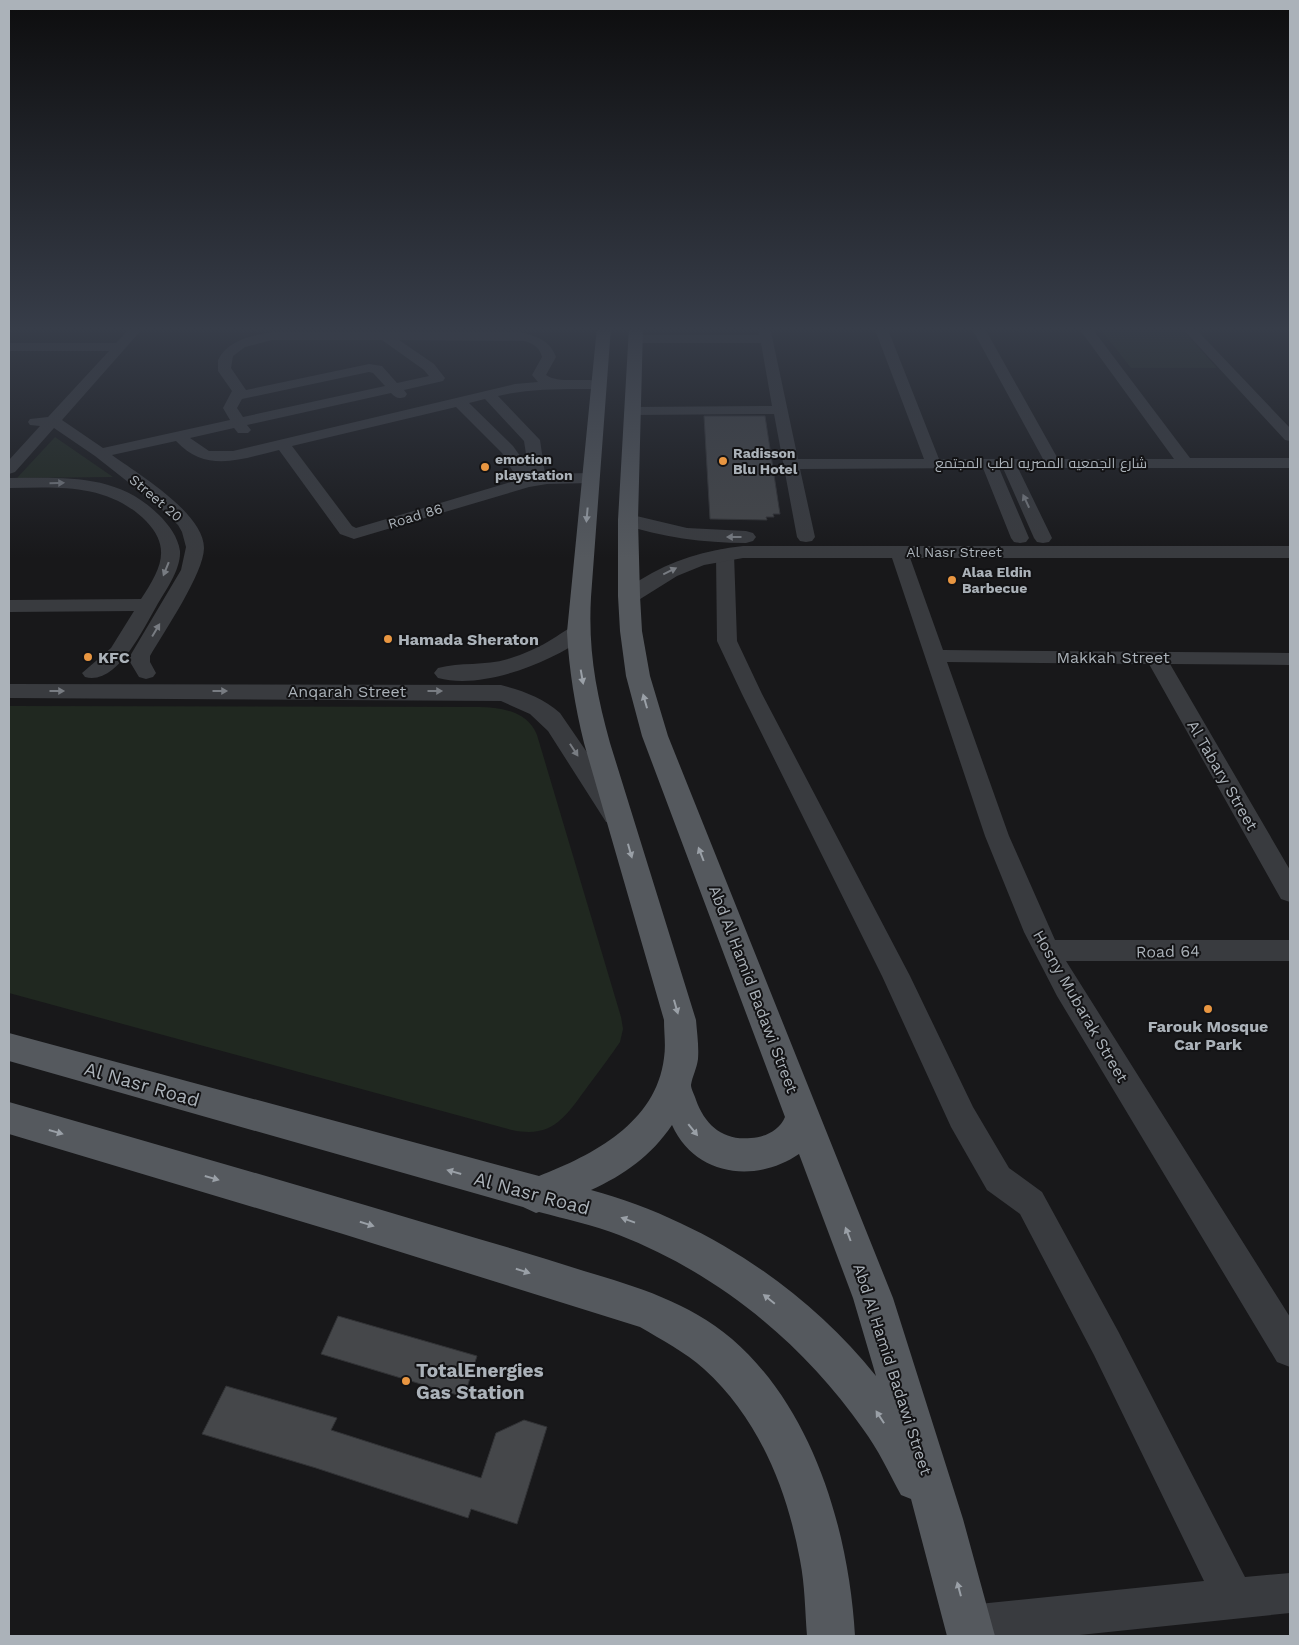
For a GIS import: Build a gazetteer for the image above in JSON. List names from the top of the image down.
{
  "streets": {
    "main road": ["Abd Al Hamid Badawi Street", "Al Nasr Road"],
    "street": [
      "شارع الجمعيه المصريه لطب المجتمع",
      "Street 20",
      "Road 86",
      "Al Nasr Street",
      "Makkah Street",
      "Anqarah Street",
      "Al Tabary Street",
      "Road 64",
      "Hosny Mubarak Street"
    ]
  },
  "crossings": [
    ["Street 20", "Anqarah Street"],
    ["Al Nasr Street", "Abd Al Hamid Badawi Street"],
    ["Al Nasr Street", "Hosny Mubarak Street"],
    ["Makkah Street", "Al Tabary Street"],
    ["Makkah Street", "Hosny Mubarak Street"],
    ["Road 64", "Hosny Mubarak Street"],
    ["Abd Al Hamid Badawi Street", "Al Nasr Road"]
  ],
  "places": [
    "Radisson Blu Hotel",
    "emotion playstation",
    "Alaa Eldin Barbecue",
    "Hamada Sheraton",
    "KFC",
    "Farouk Mosque Car Park",
    "TotalEnergies Gas Station"
  ]
}
